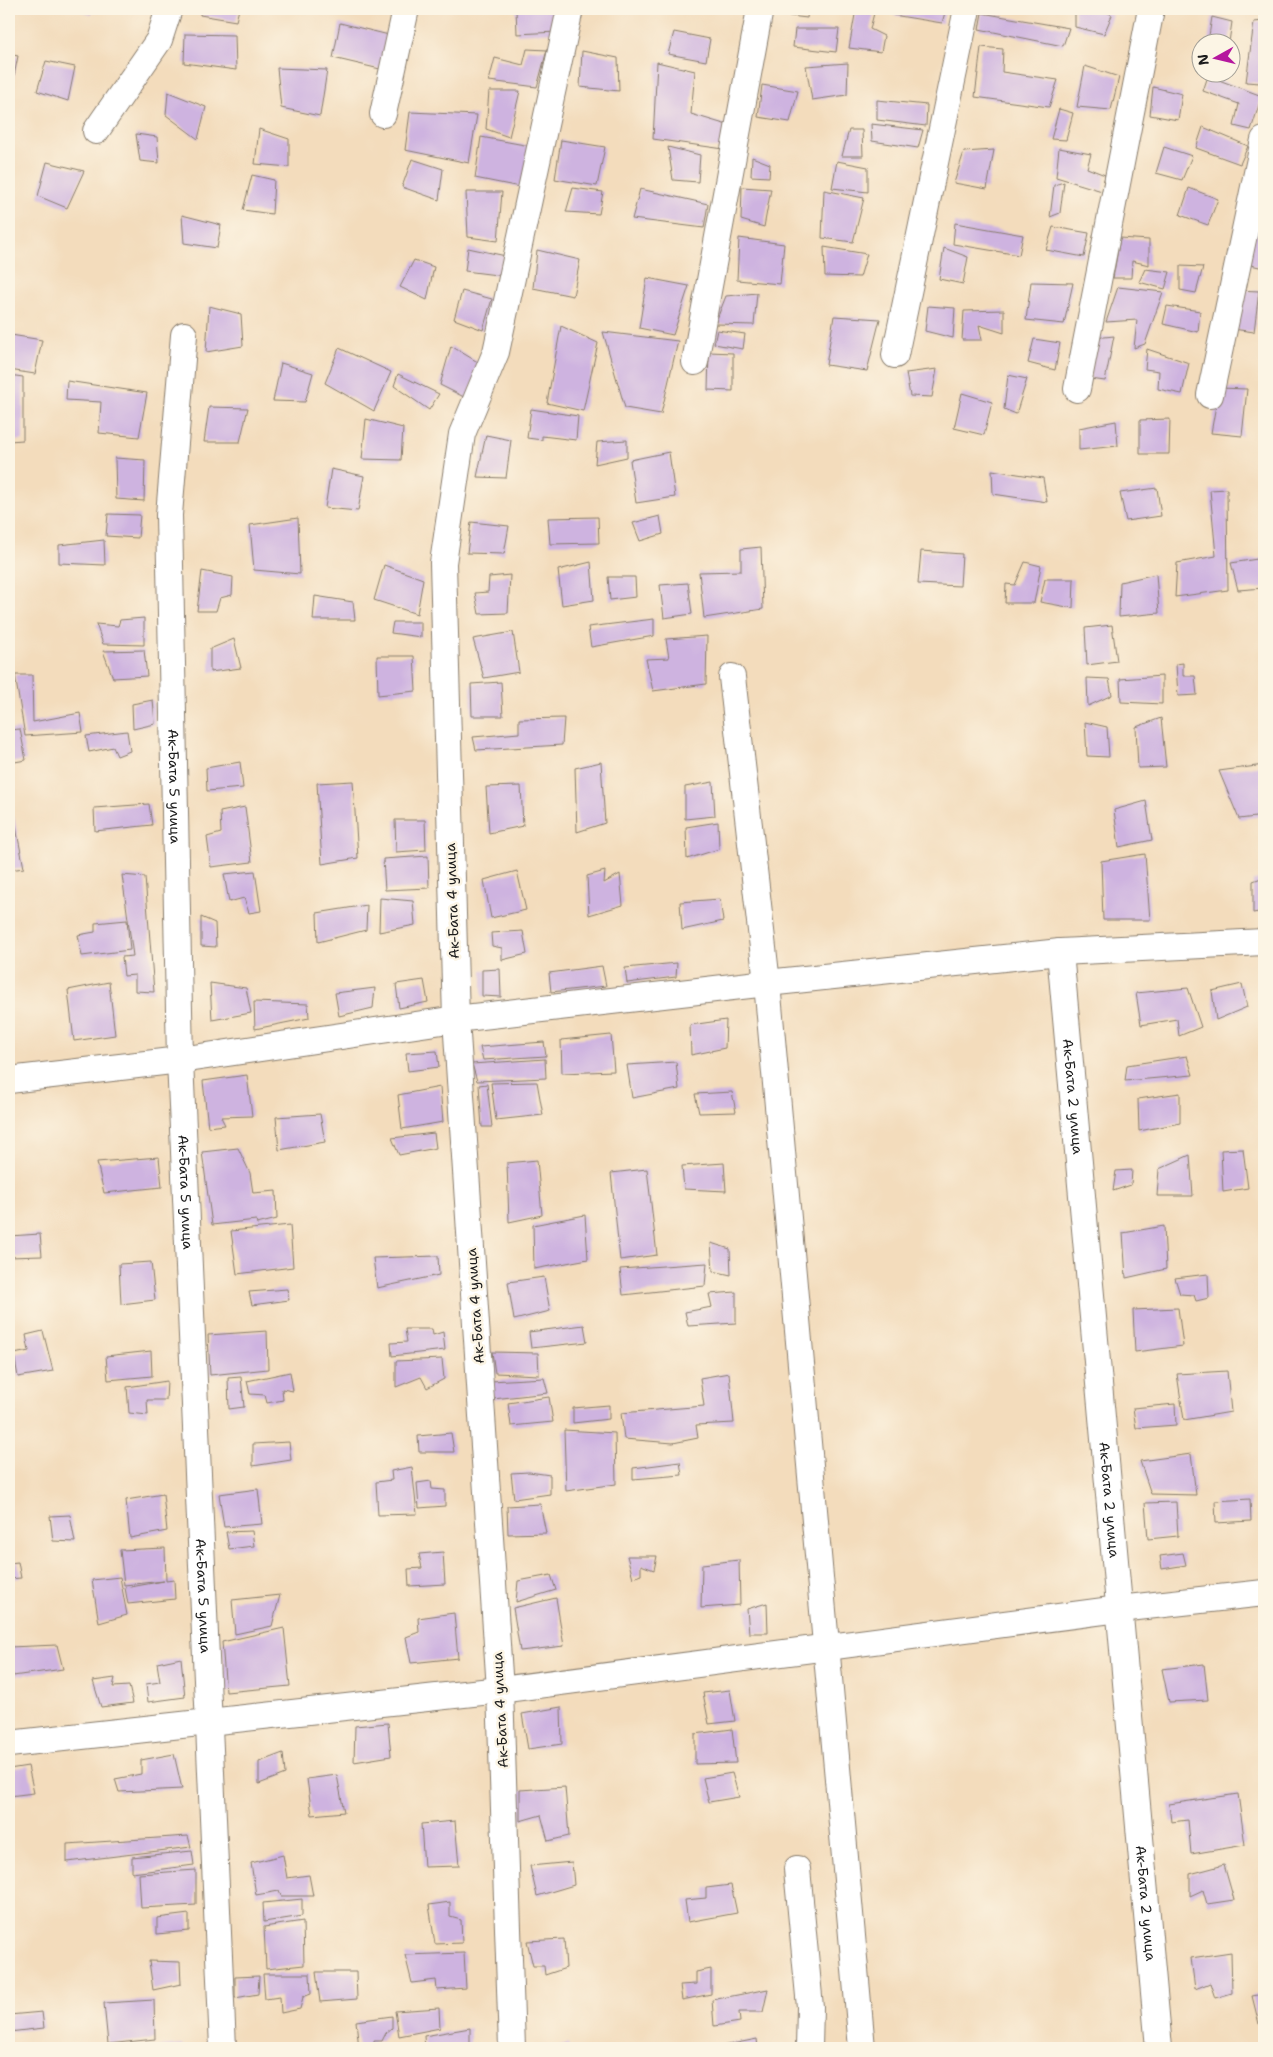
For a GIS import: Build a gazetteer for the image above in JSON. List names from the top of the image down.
{
  "streets": {
    "street": ["Ак-Бата 5 улица", "Ак-Бата 4 улица", "Ак-Бата 2 улица"]
  },
  "north": "left"
}
